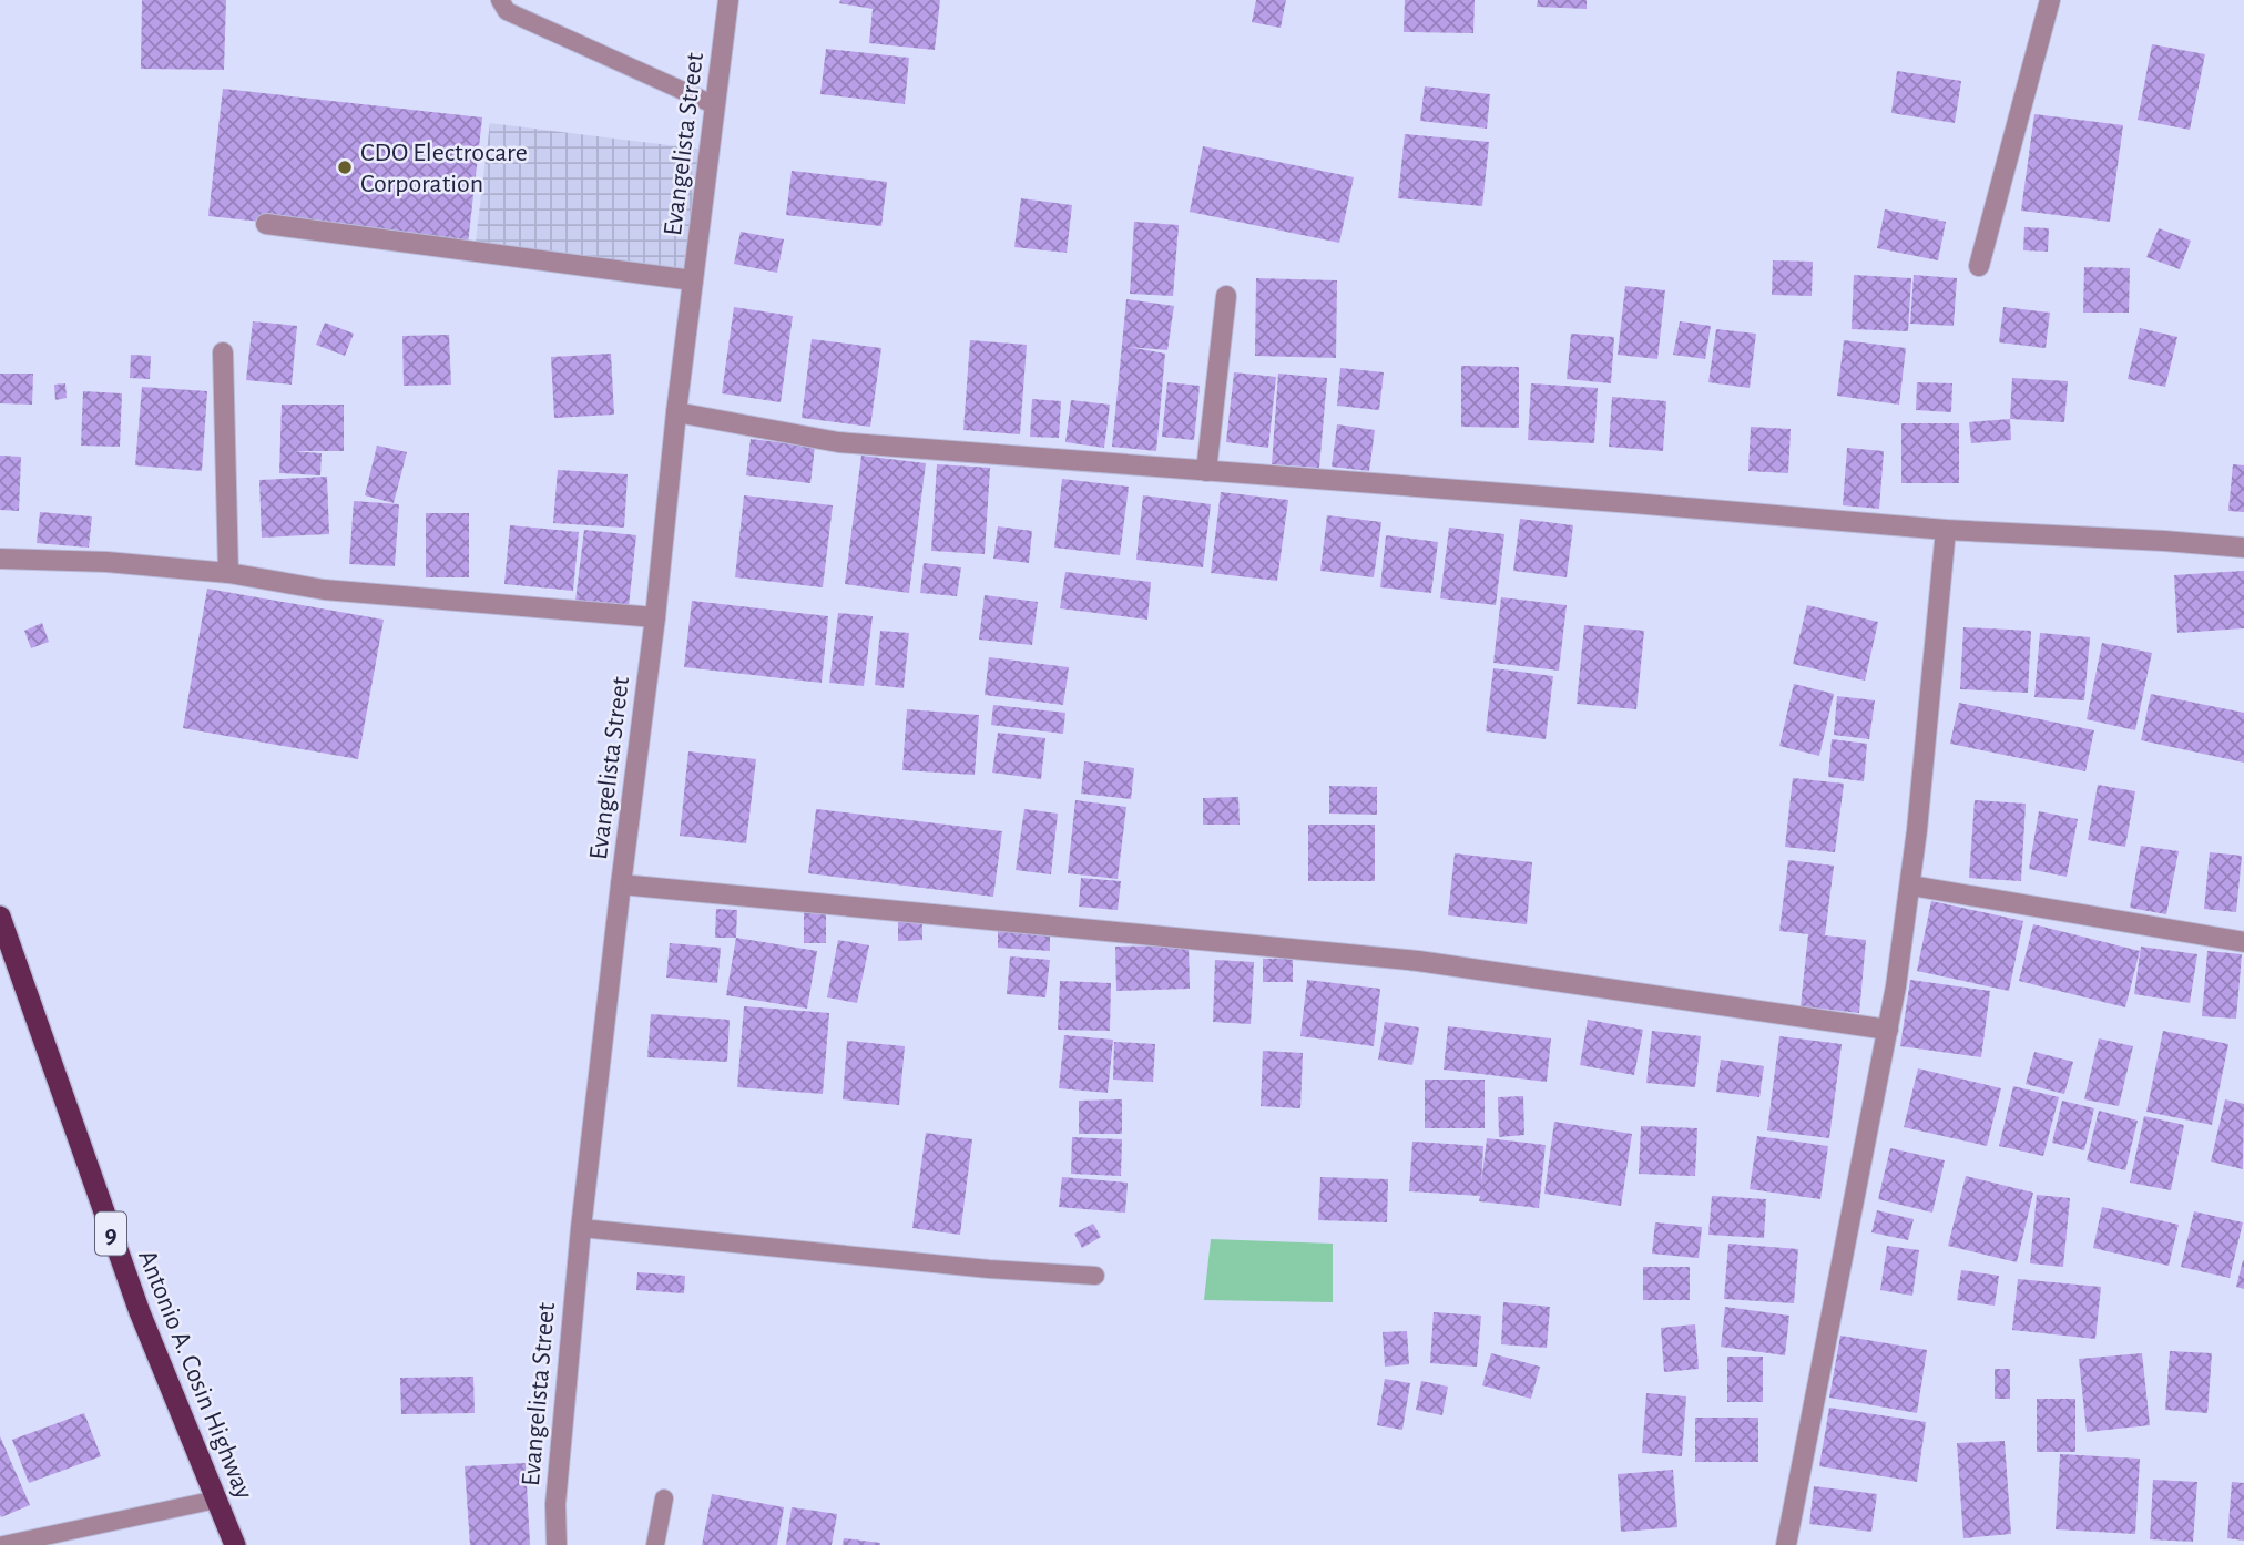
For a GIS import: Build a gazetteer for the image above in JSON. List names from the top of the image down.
{
  "streets": {
    "highway": ["9", "Antonio A. Cosin Highway"],
    "street": ["Evangelista Street"]
  },
  "places": ["CDO Electrocare Corporation"]
}
